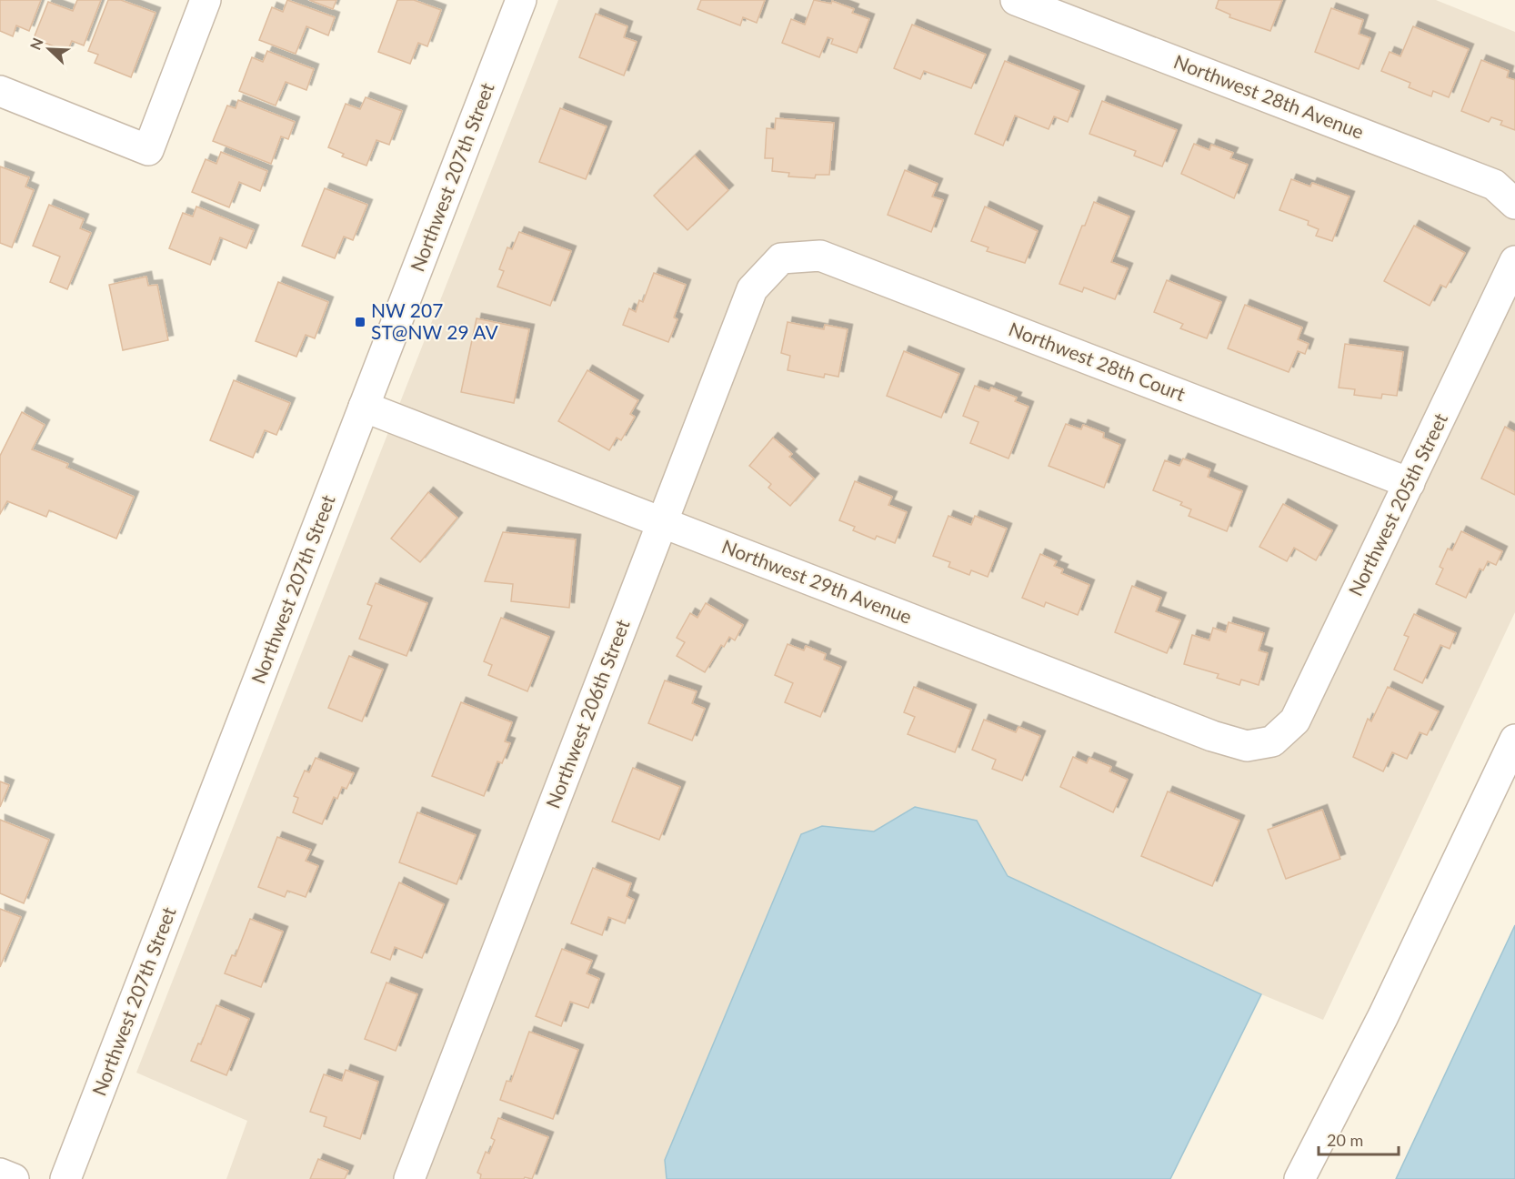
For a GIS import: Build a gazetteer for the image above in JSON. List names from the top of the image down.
{
  "streets": {
    "street": [
      "Northwest 28th Avenue",
      "Northwest 207th Street",
      "Northwest 28th Court",
      "Northwest 205th Street",
      "Northwest 29th Avenue",
      "Northwest 206th Street"
    ]
  },
  "crossings": [
    ["Northwest 207th Street", "Northwest 29th Avenue"],
    ["Northwest 28th Court", "Northwest 205th Street"],
    ["Northwest 28th Court", "Northwest 206th Street"],
    ["Northwest 205th Street", "Northwest 29th Avenue"],
    ["Northwest 29th Avenue", "Northwest 206th Street"]
  ],
  "places": {
    "transit": ["NW 207 ST@NW 29 AV"]
  },
  "scale_bar": "20 m",
  "north": "top left"
}
